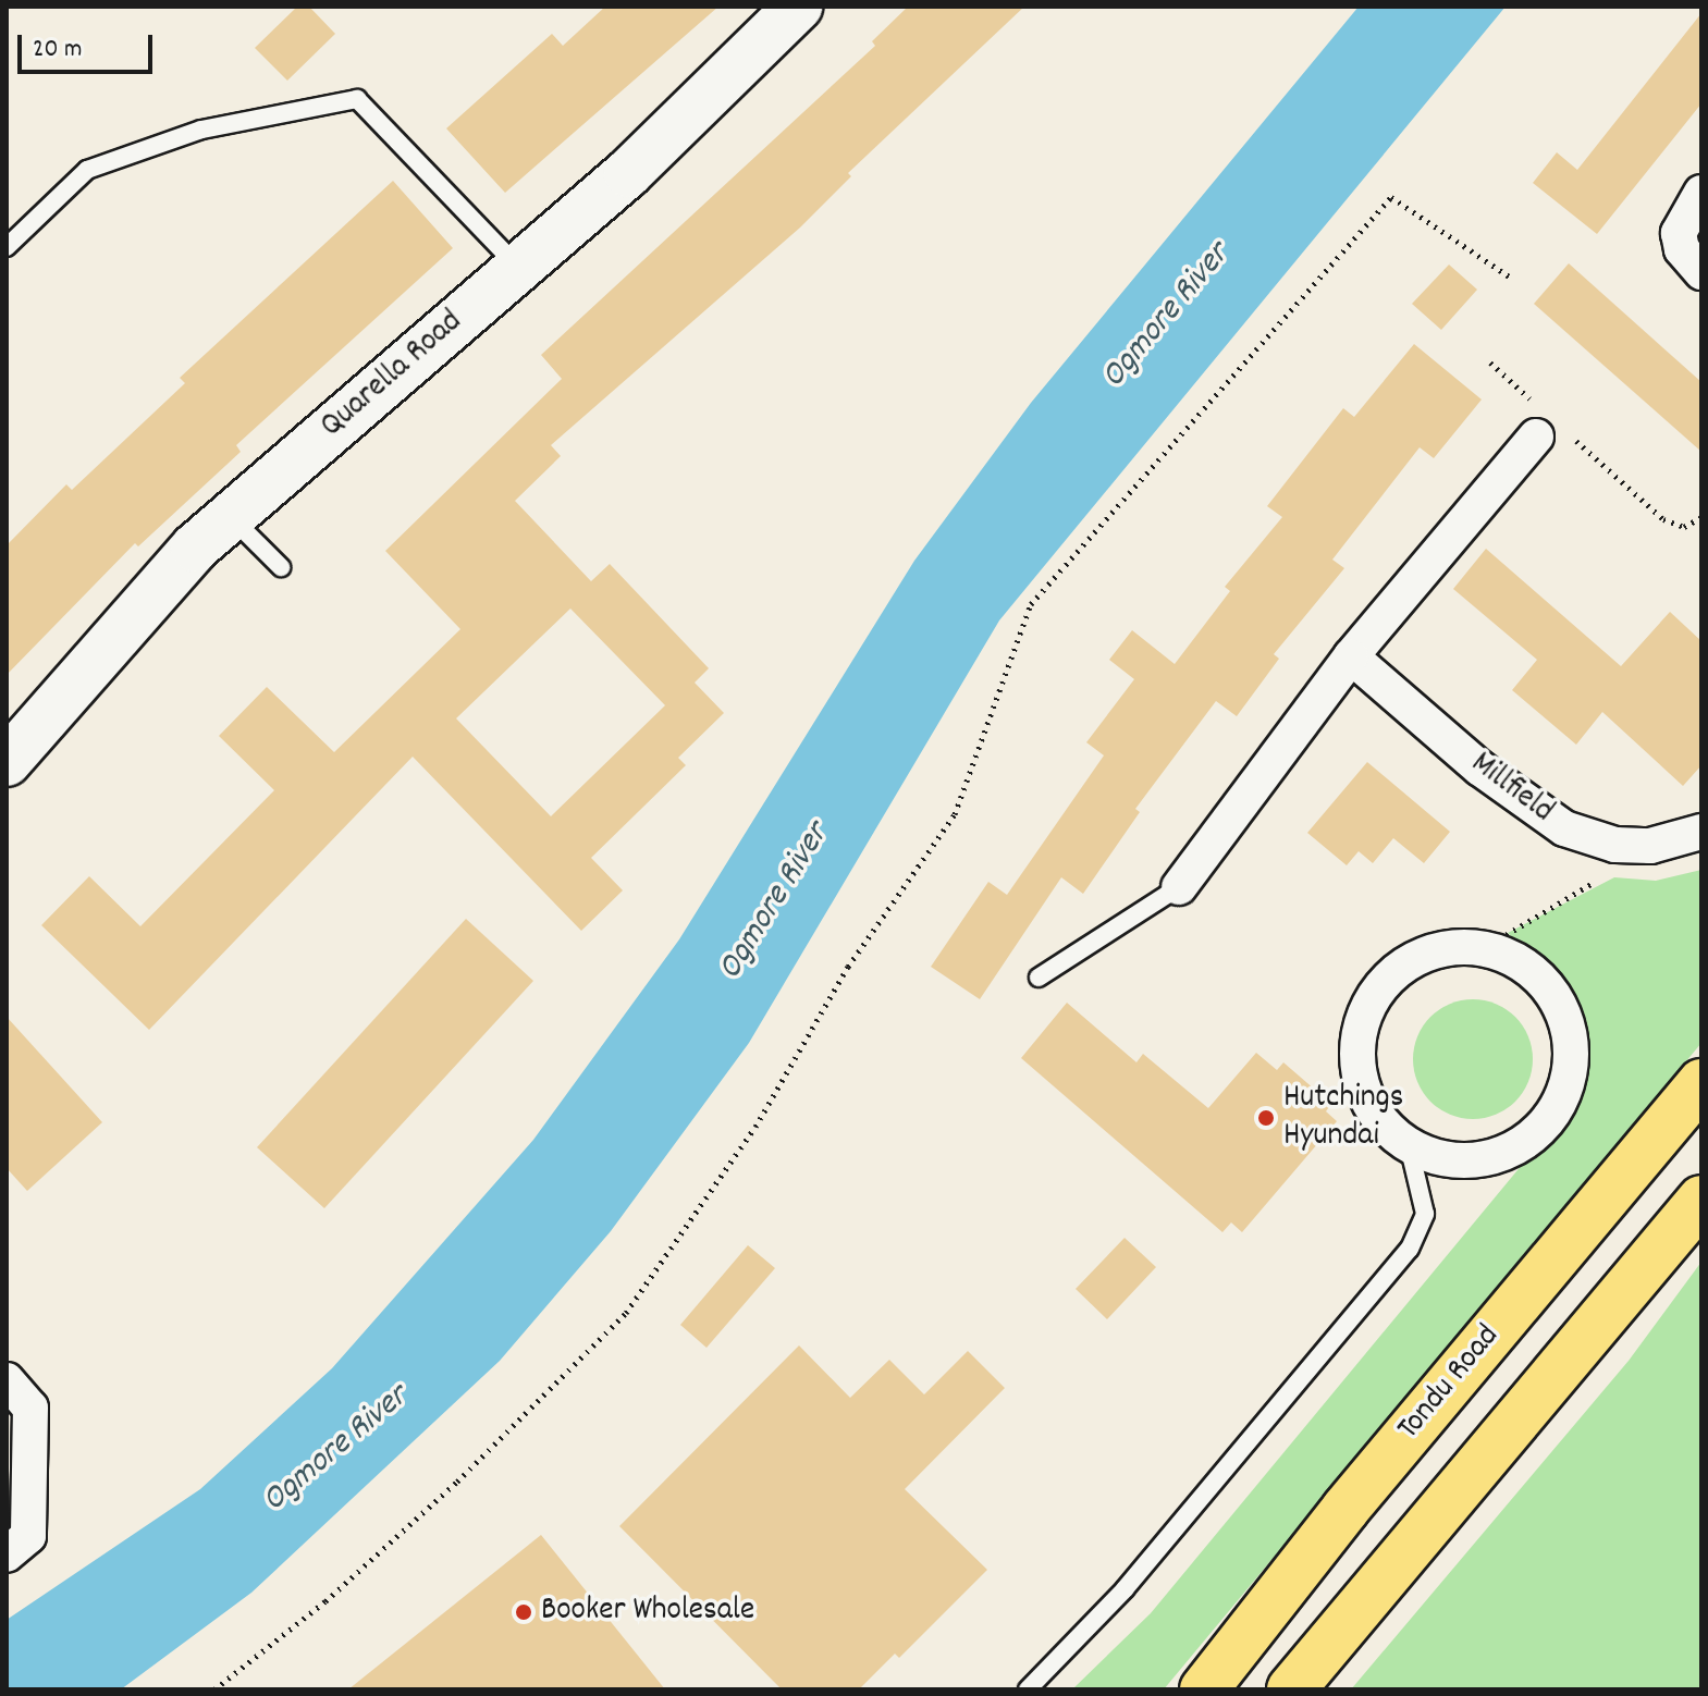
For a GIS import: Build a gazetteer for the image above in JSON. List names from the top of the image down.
{
  "streets": {
    "main road": ["Tondu Road"],
    "street": ["Quarella Road", "Millfield"]
  },
  "water": ["Ogmore River"],
  "places": ["Hutchings Hyundai", "Booker Wholesale"],
  "scale_bar": "20 m"
}
